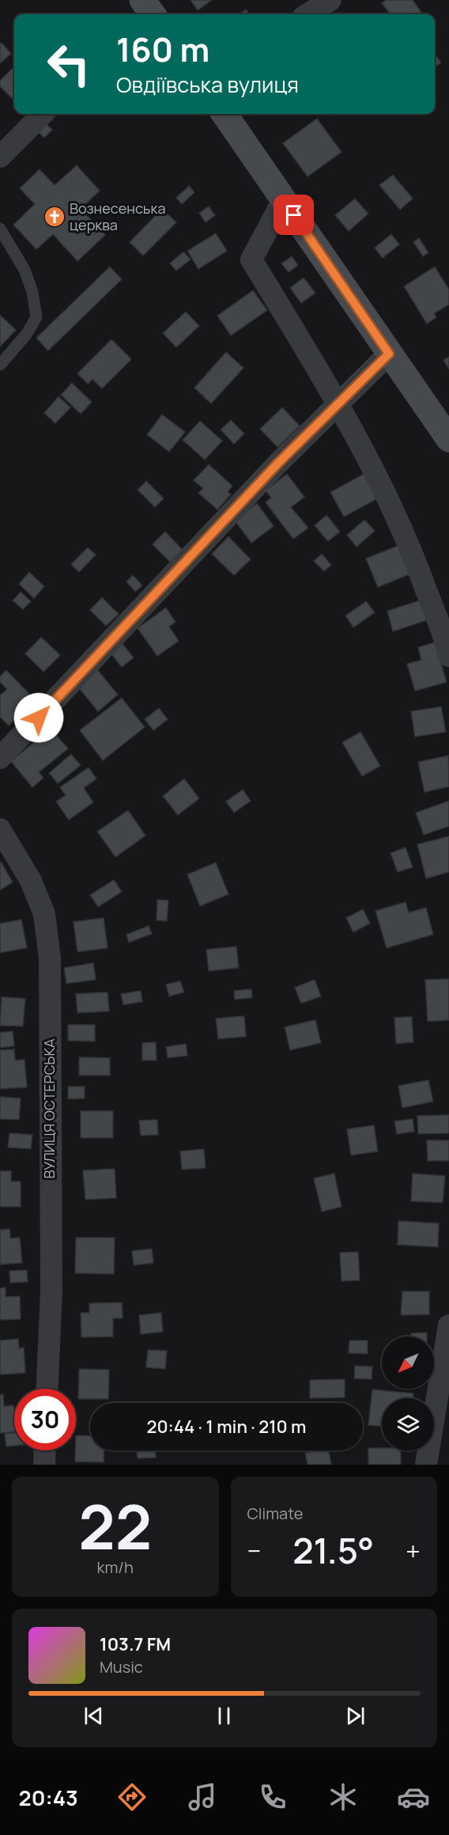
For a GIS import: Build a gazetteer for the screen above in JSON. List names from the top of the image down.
{
  "streets": {
    "street": ["ВУЛИЦЯ ОСТЕРСЬКА"]
  },
  "places": {
    "church": ["Вознесенська церква"]
  },
  "north": "bottom left",
  "page": {
    "turn": ["160 m", "Овдіївська вулиця"],
    "limit": "30",
    "trip": "20:44 · 1 min · 210 m",
    "tile": [
      ["22", "km/h"],
      "Climate"
    ],
    "heat": ["−", "21.5°", "+"],
    "song": ["103.7 FM", "Music"],
    "tabs": "20:43"
  }
}
